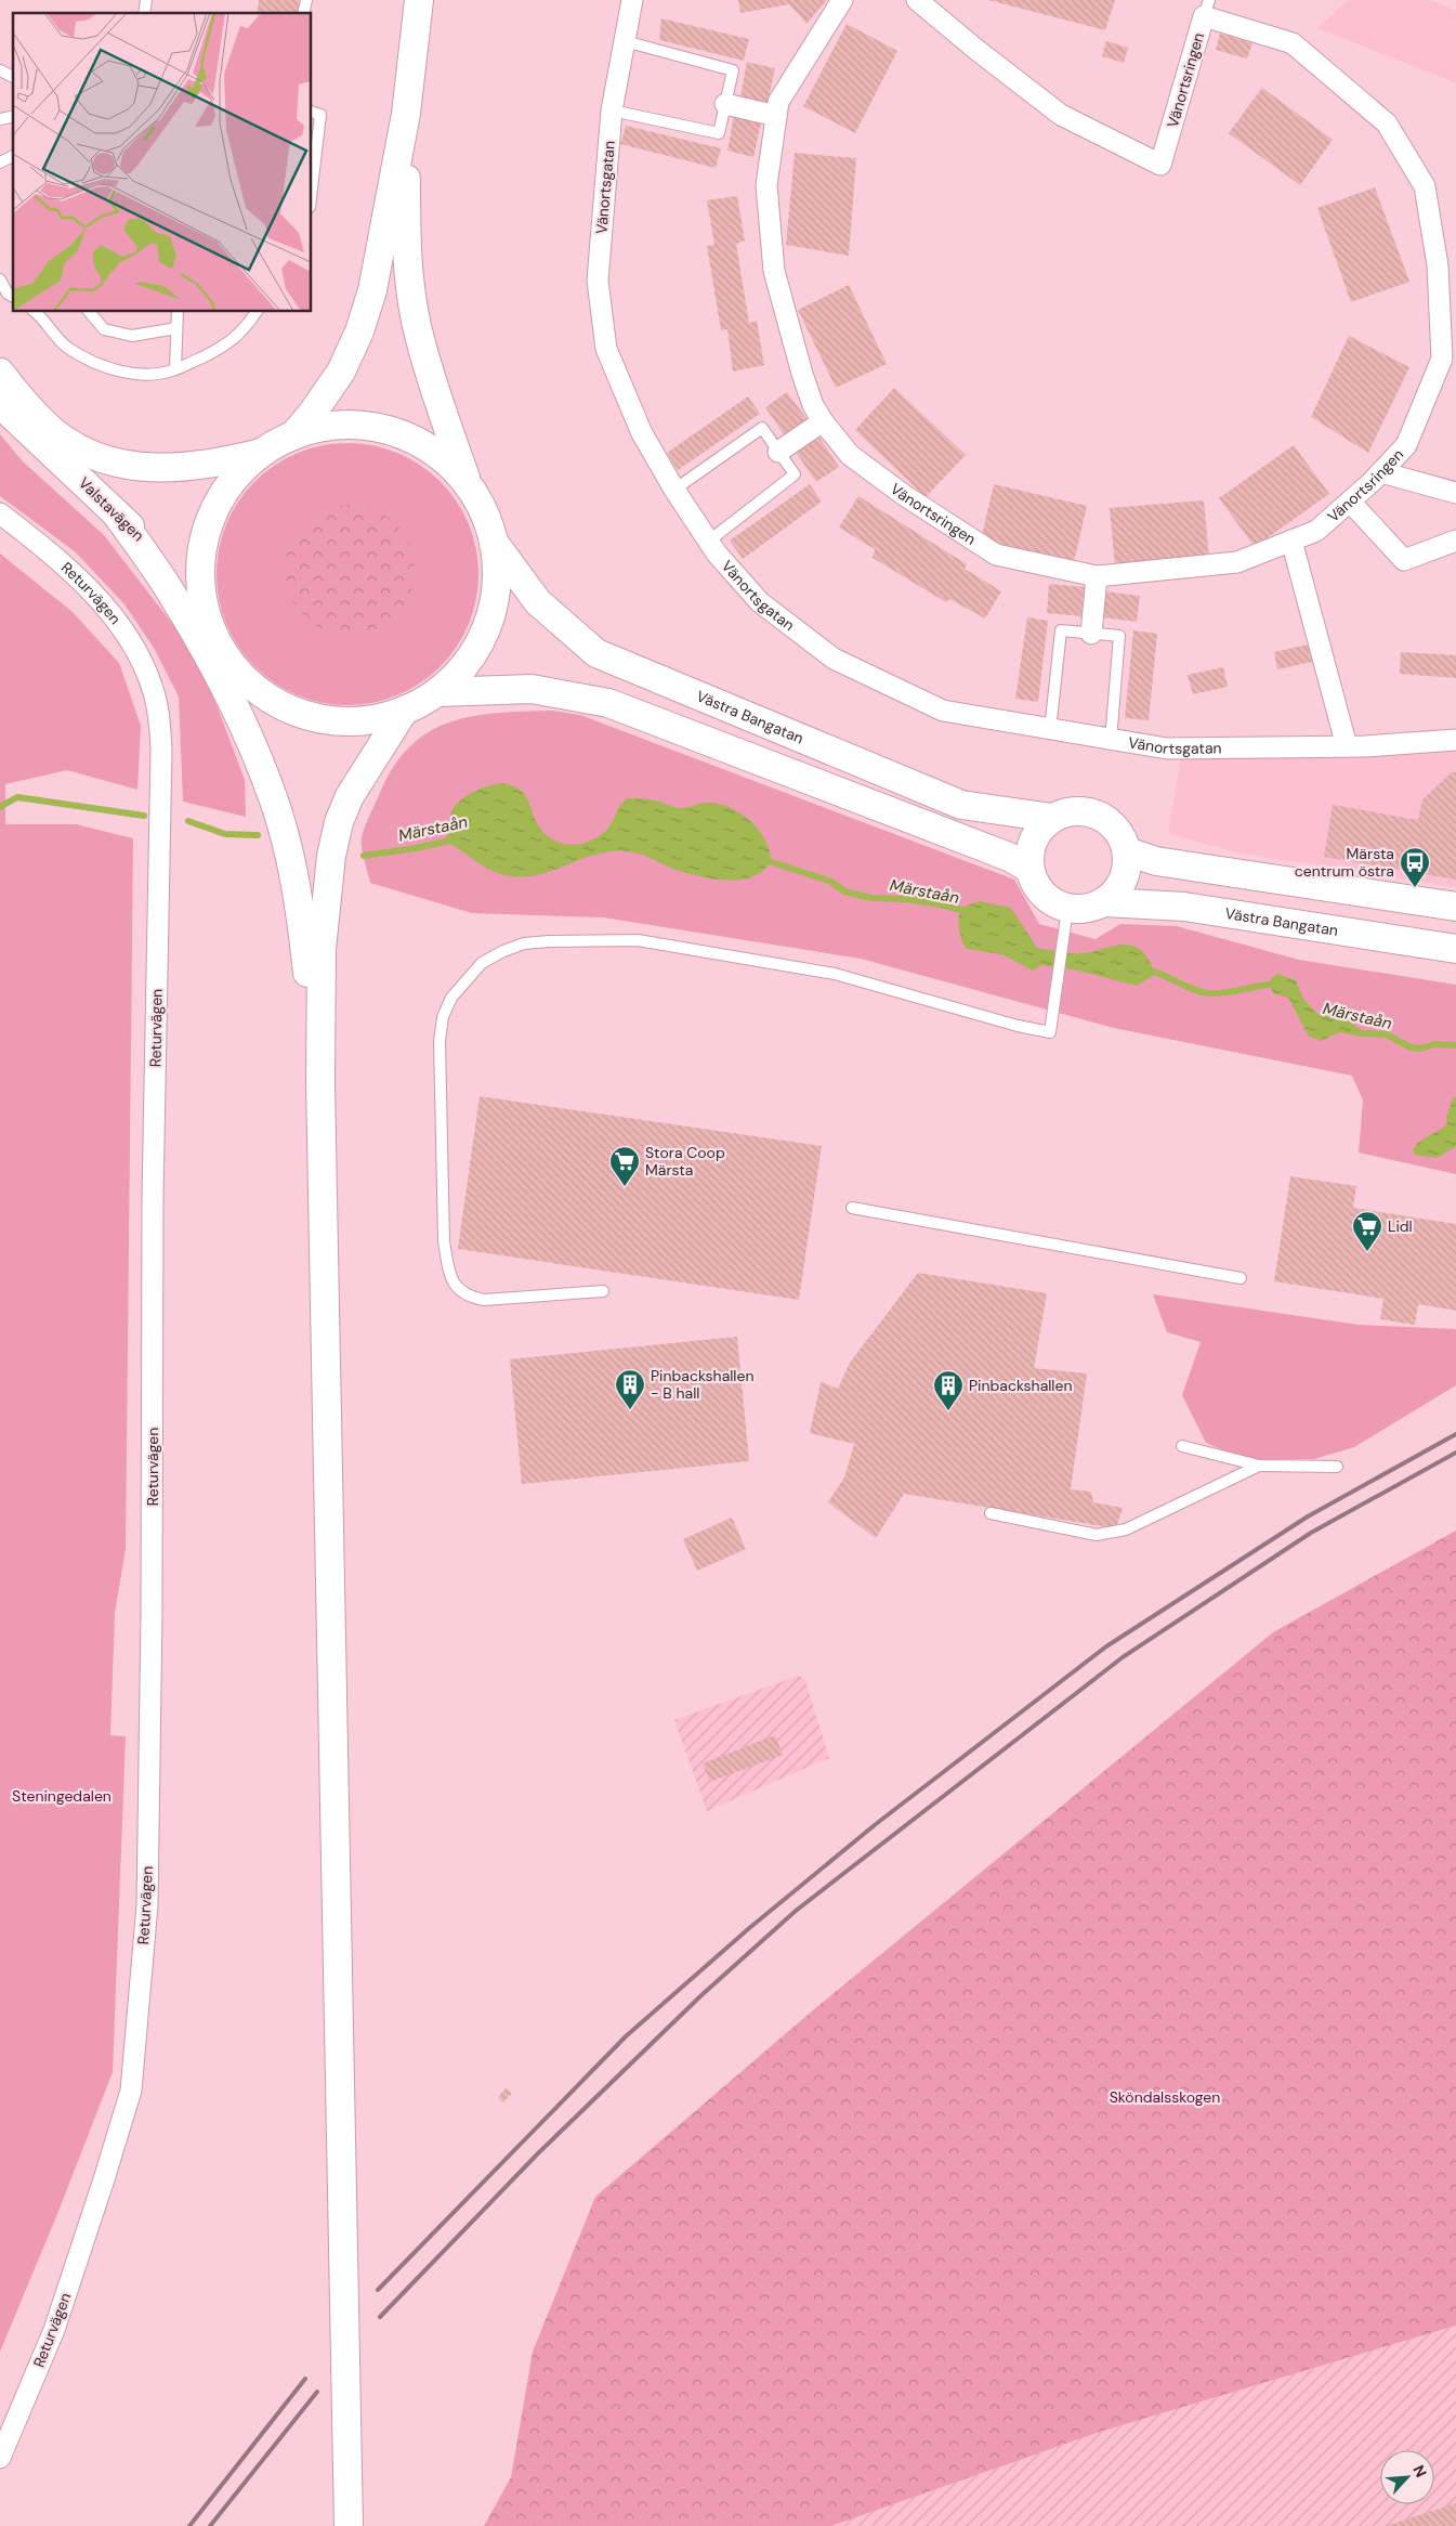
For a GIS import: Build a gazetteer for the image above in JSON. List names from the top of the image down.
{
  "streets": {
    "main road": ["Valstavägen", "Västra Bangatan"],
    "street": ["Vänortsringen", "Vänortsgatan", "Returvägen"]
  },
  "water": ["Märstaån"],
  "parks": ["Steningedalen", "Sköndalsskogen"],
  "places": {
    "bus stop": ["Märsta centrum östra"],
    "supermarket": ["Stora Coop Märsta", "Lidl"],
    "building": ["Pinbackshallen - B hall", "Pinbackshallen"]
  },
  "north": "top right"
}
